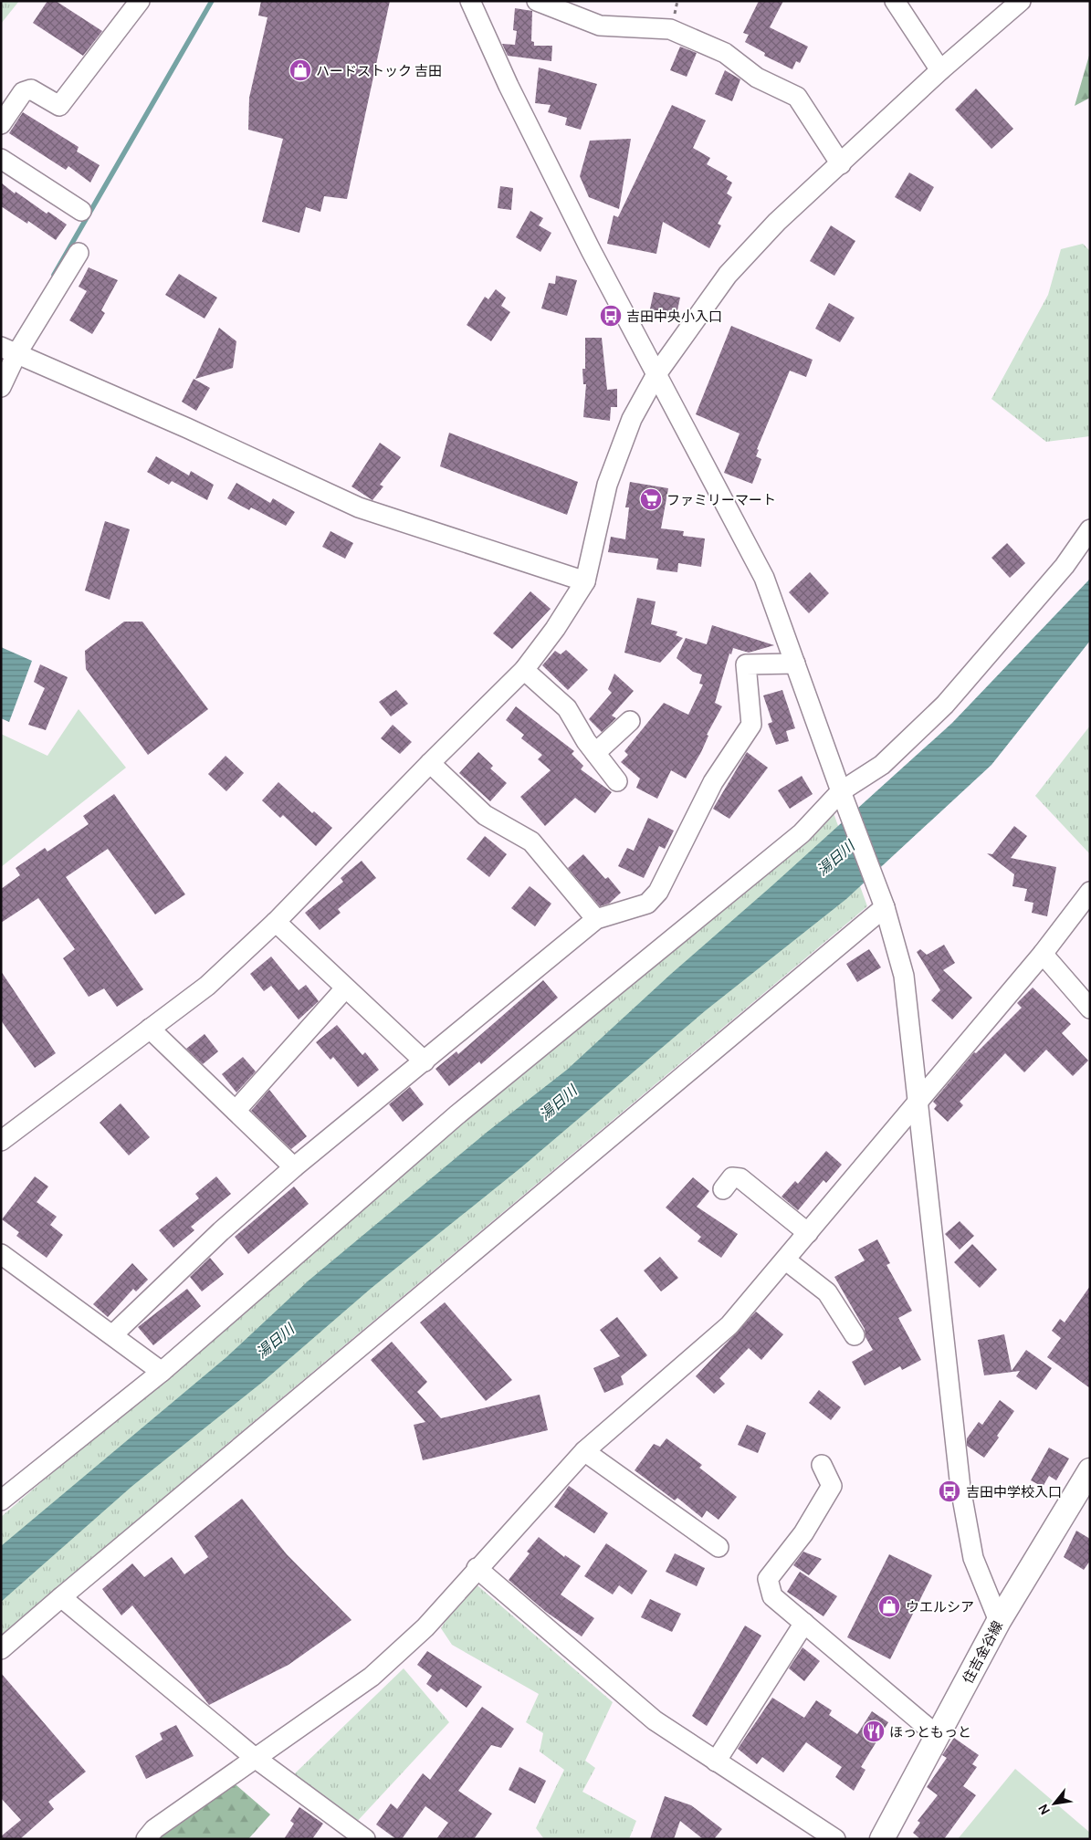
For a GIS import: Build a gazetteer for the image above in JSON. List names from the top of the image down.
{
  "streets": {
    "main road": ["住吉金谷線"]
  },
  "water": ["湯日川"],
  "places": {
    "shop": ["ハードストック 吉田", "ウエルシア"],
    "bus stop": ["吉田中央小入口", "吉田中学校入口"],
    "supermarket": ["ファミリーマート"],
    "restaurant": ["ほっともっと"]
  },
  "north": "bottom left"
}
